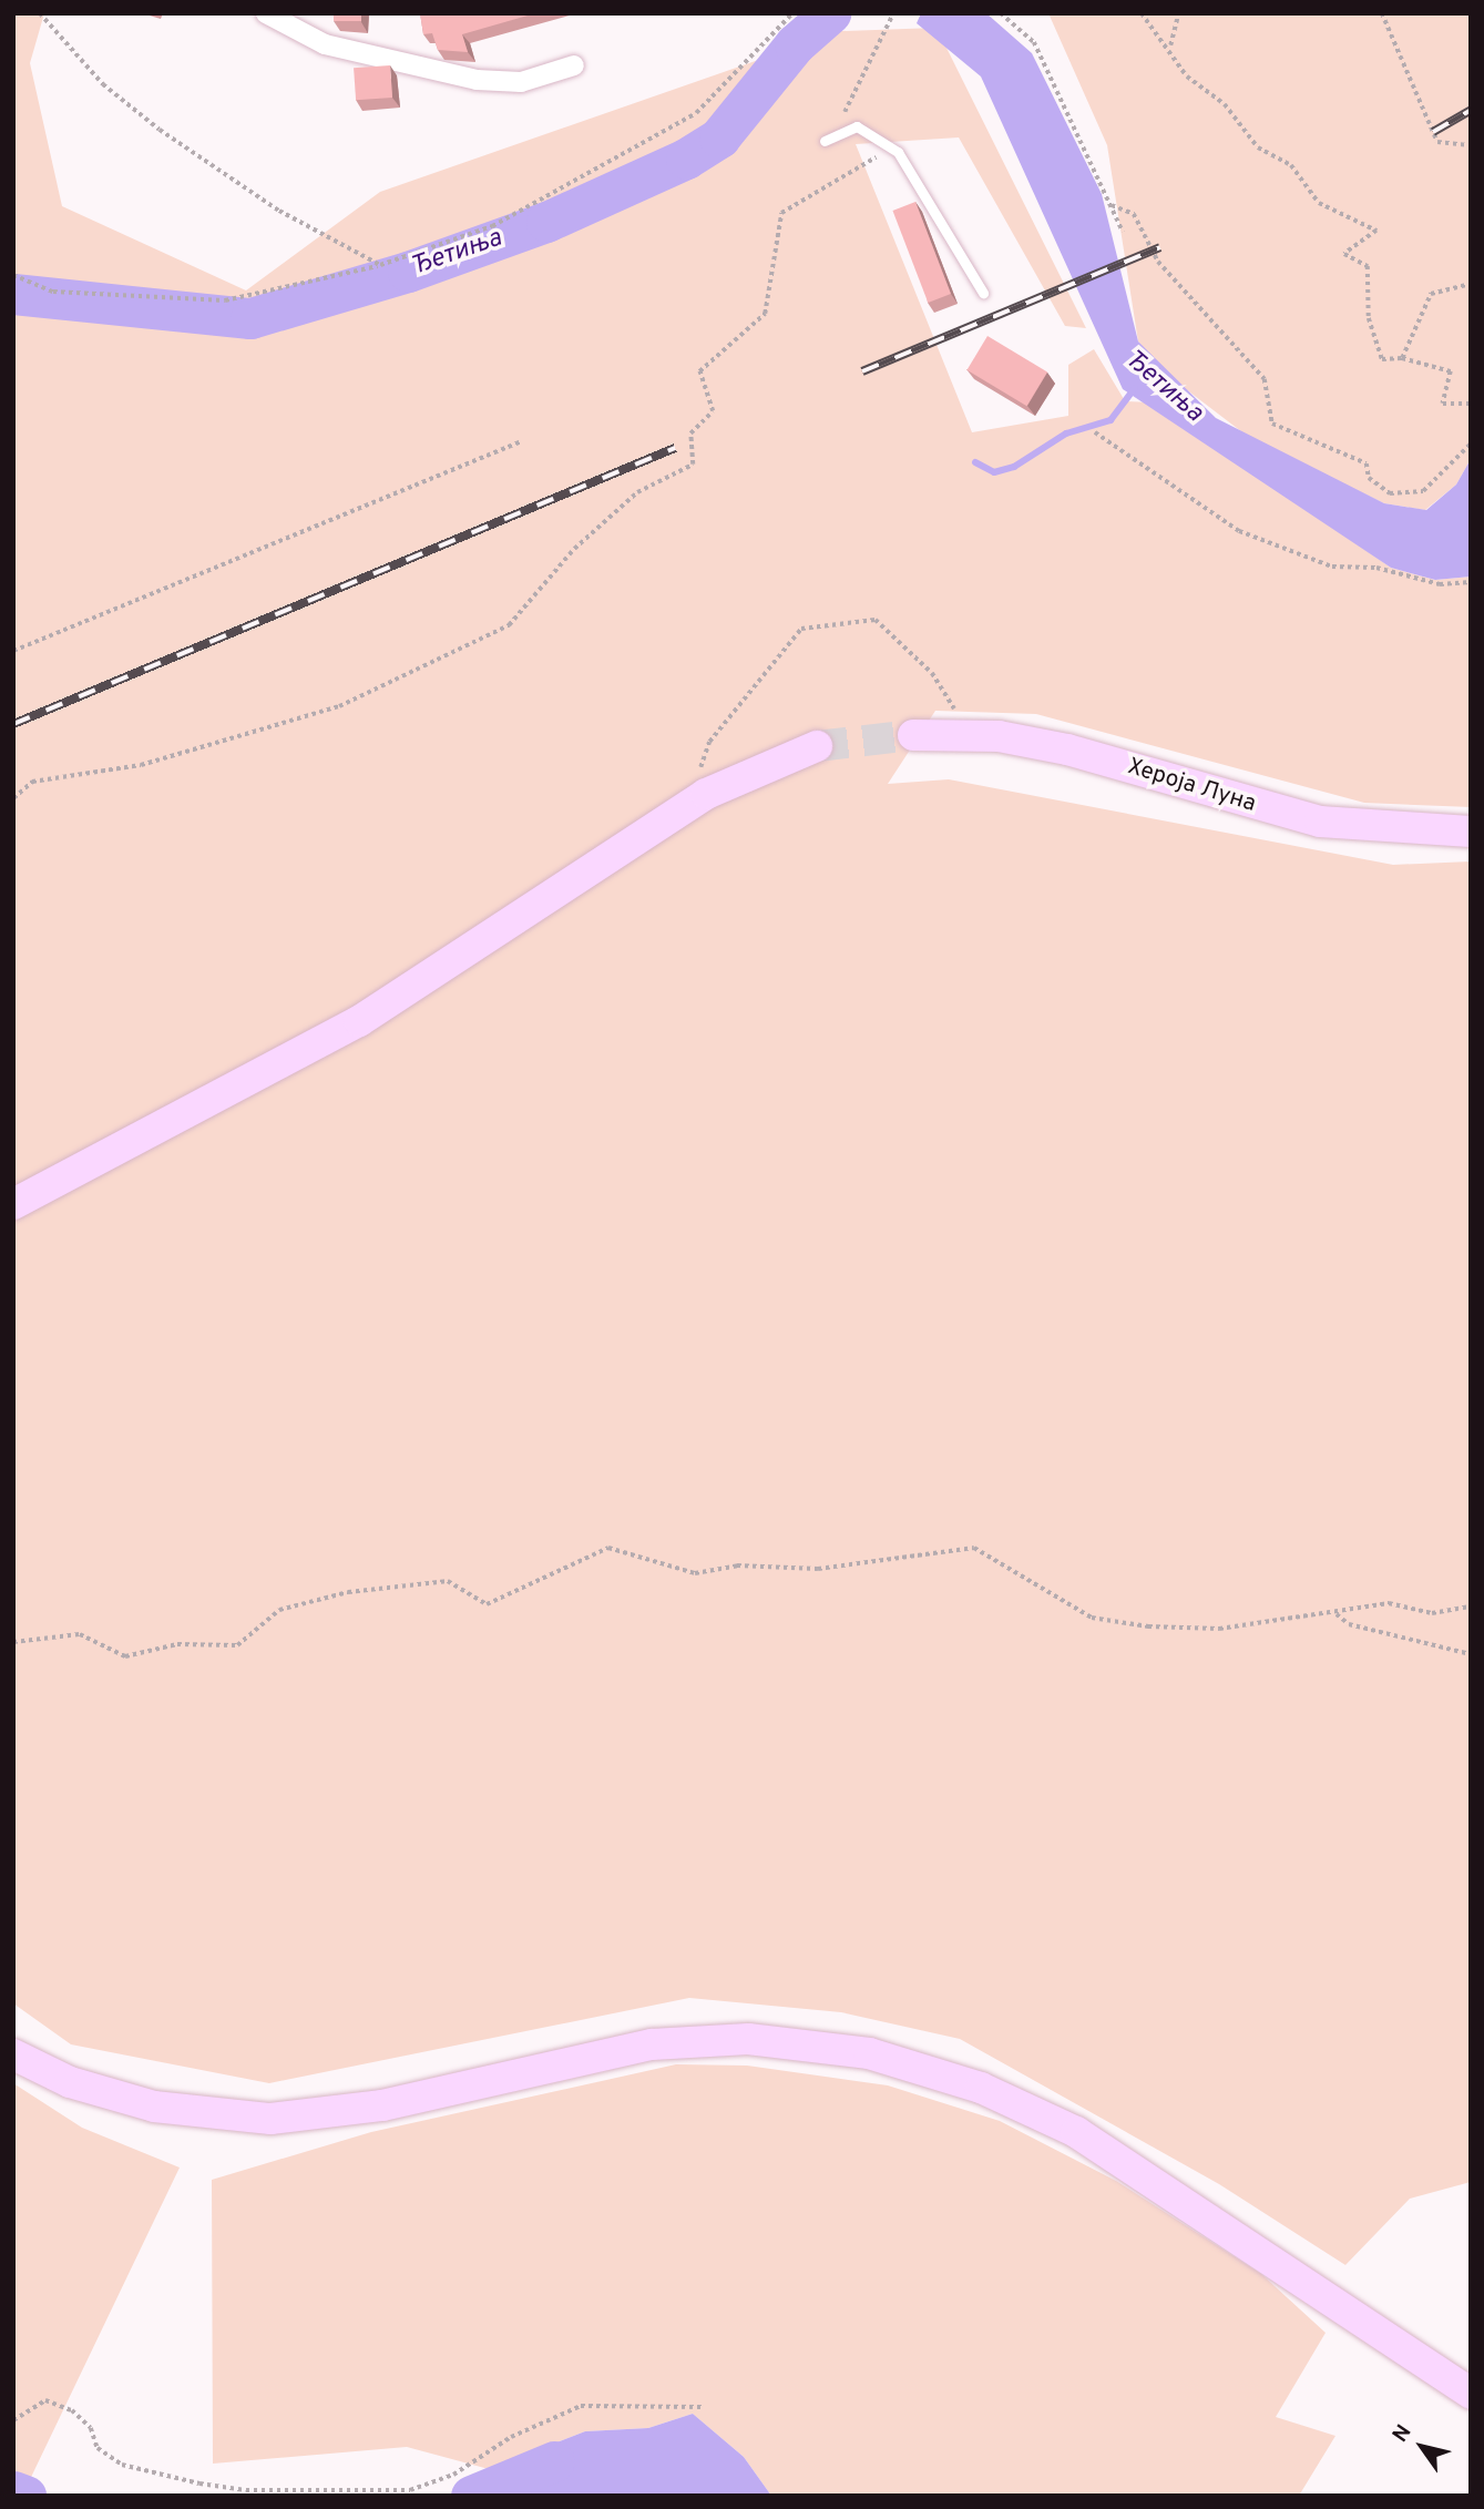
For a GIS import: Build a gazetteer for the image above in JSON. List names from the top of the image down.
{
  "streets": {
    "main road": ["Хероја Луна"]
  },
  "water": ["Ђетиња"],
  "north": "top left"
}
